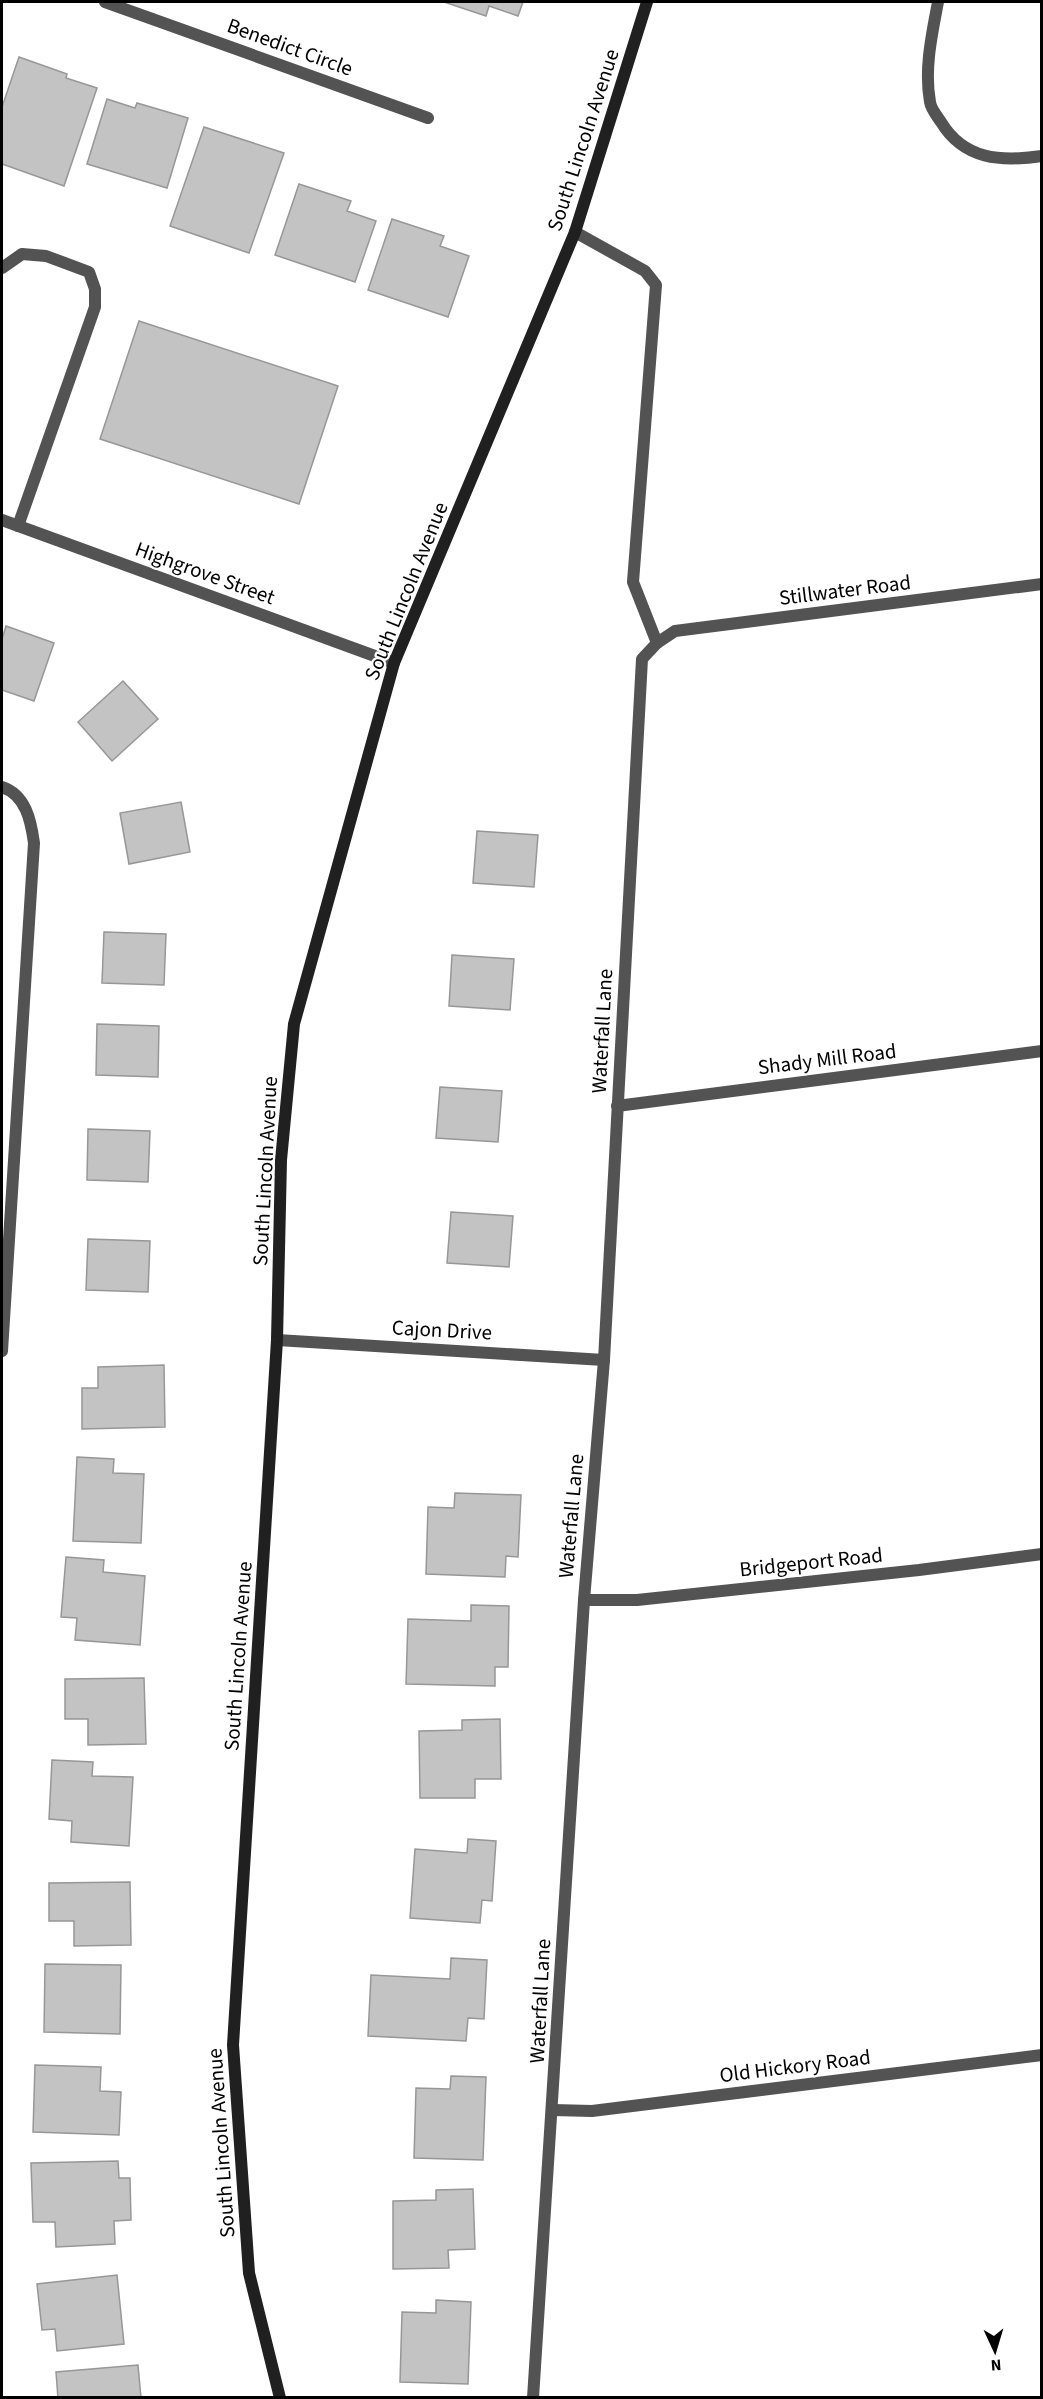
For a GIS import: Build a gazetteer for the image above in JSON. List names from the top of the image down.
{
  "streets": {
    "main road": ["South Lincoln Avenue"],
    "street": [
      "Benedict Circle",
      "Highgrove Street",
      "Stillwater Road",
      "Waterfall Lane",
      "Shady Mill Road",
      "Cajon Drive",
      "Bridgeport Road",
      "Old Hickory Road"
    ]
  },
  "crossings": [
    ["South Lincoln Avenue", "Highgrove Street"],
    ["South Lincoln Avenue", "Cajon Drive"],
    ["Stillwater Road", "Waterfall Lane"],
    ["Waterfall Lane", "Shady Mill Road"],
    ["Waterfall Lane", "Cajon Drive"],
    ["Waterfall Lane", "Bridgeport Road"],
    ["Waterfall Lane", "Old Hickory Road"]
  ],
  "north": "bottom"
}
